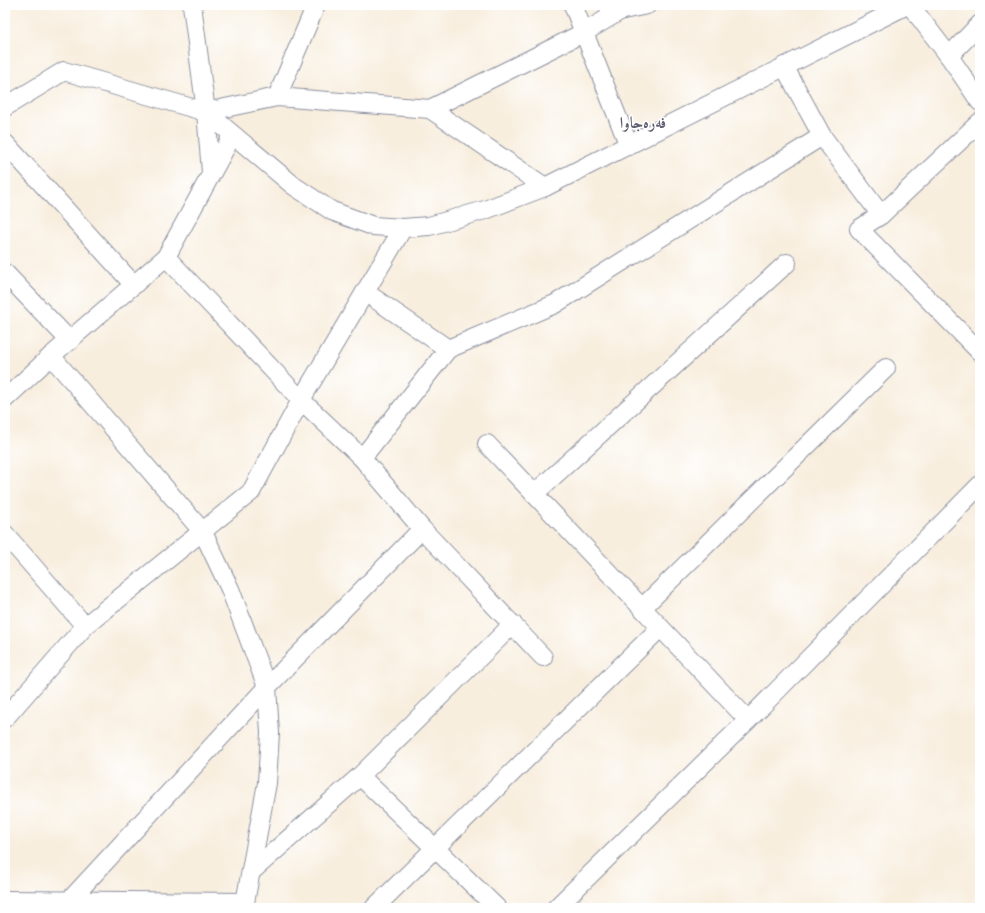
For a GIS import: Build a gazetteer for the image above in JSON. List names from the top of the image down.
{
  "districts": ["فەرەجاوا"]
}
